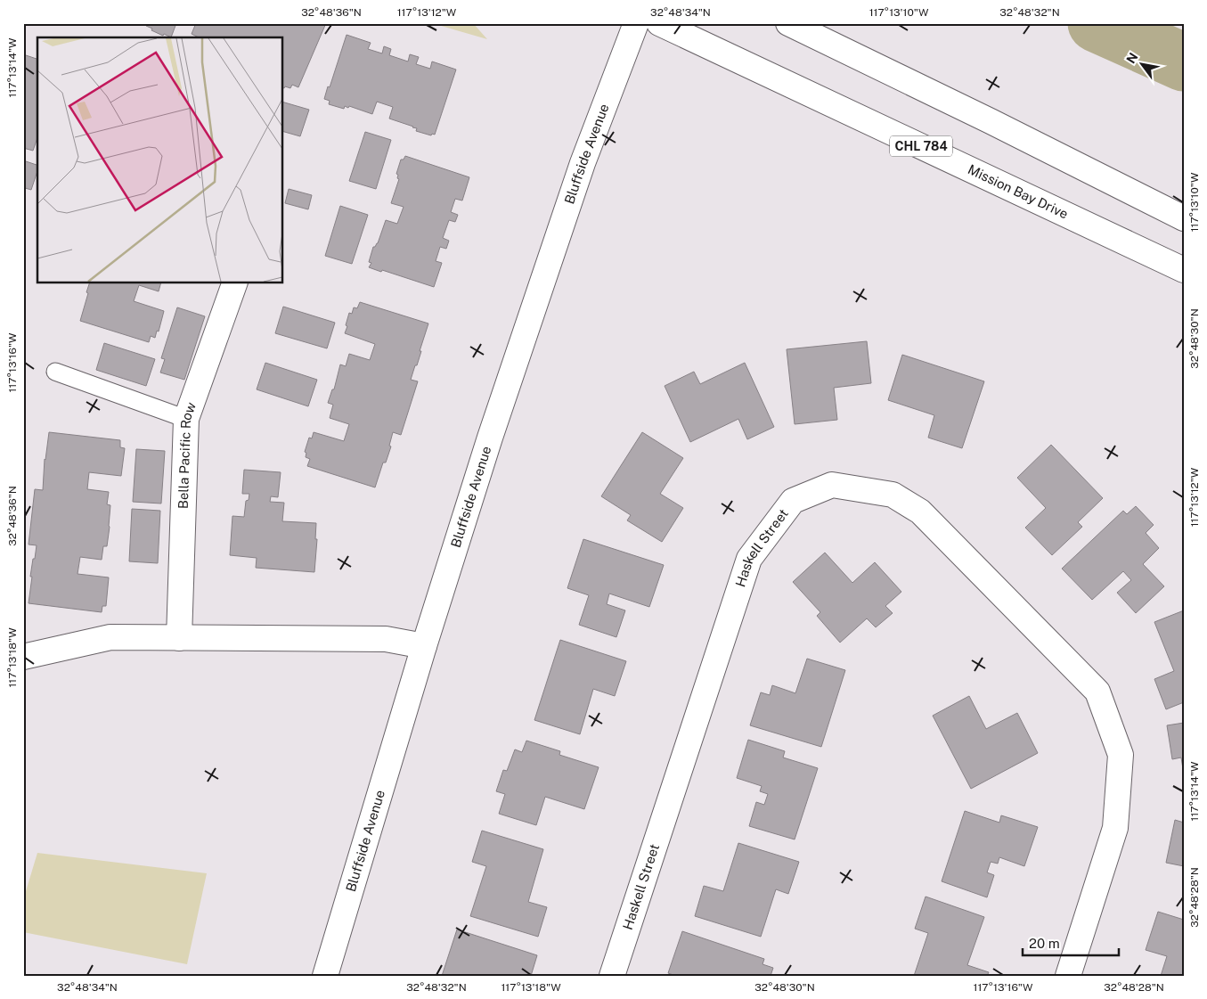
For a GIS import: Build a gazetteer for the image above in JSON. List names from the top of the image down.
{
  "streets": {
    "street": [
      "CHL 784",
      "Bluffside Avenue",
      "Mission Bay Drive",
      "Bella Pacific Row",
      "Haskell Street"
    ]
  },
  "scale_bar": "20 m",
  "north": "top left",
  "coordinates": [
    "32°48'36\"N",
    "117°13'12\"W",
    "32°48'34\"N",
    "117°13'10\"W",
    "32°48'32\"N",
    "117°13'14\"W",
    "32°48'30\"N",
    "117°13'16\"W",
    "117°13'18\"W",
    "32°48'28\"N"
  ]
}
